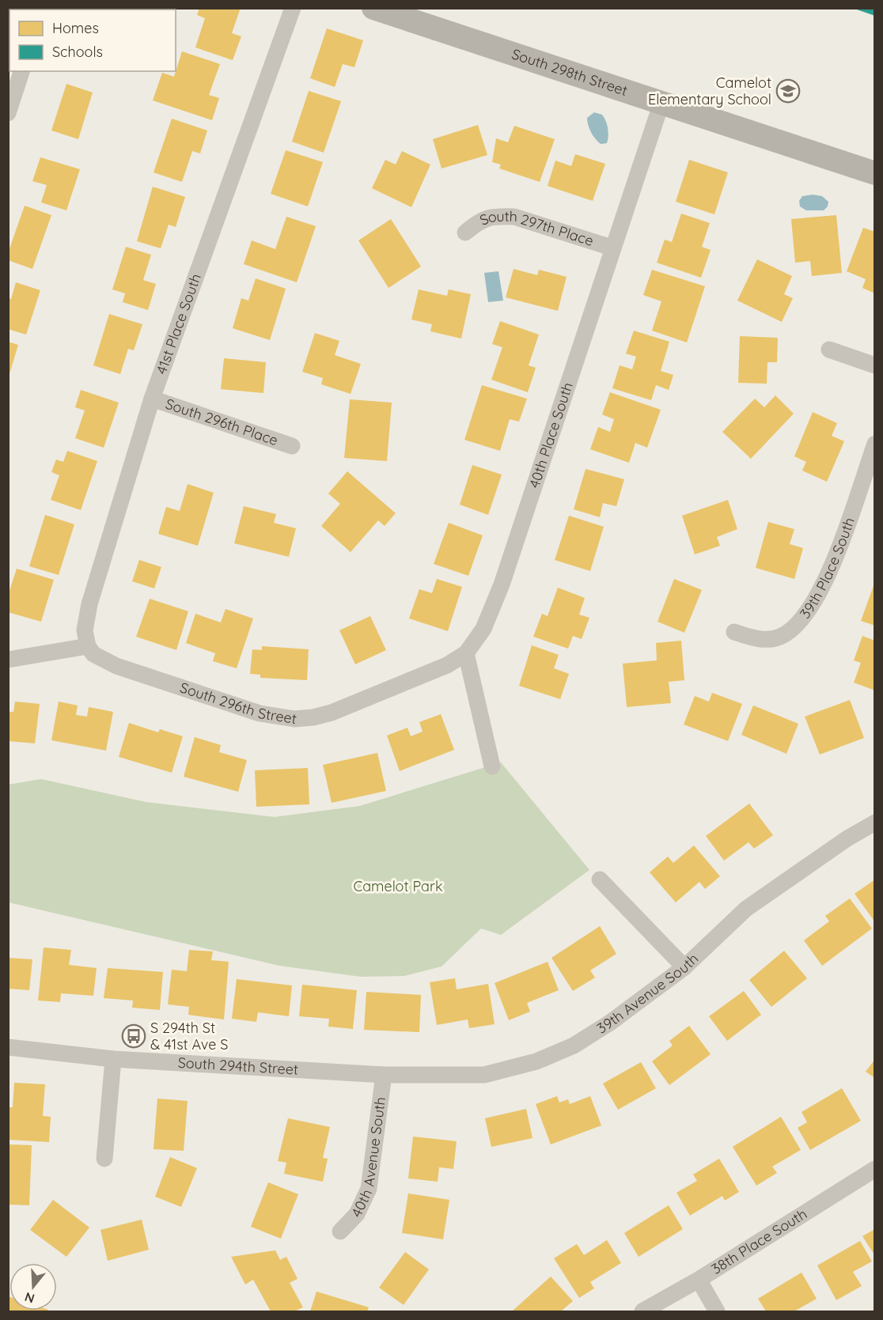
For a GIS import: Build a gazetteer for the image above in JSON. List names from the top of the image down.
{
  "streets": {
    "street": [
      "South 298th Street",
      "South 297th Place",
      "41st Place South",
      "South 296th Place",
      "40th Place South",
      "39th Place South",
      "South 296th Street",
      "39th Avenue South",
      "South 294th Street",
      "40th Avenue South",
      "38th Place South"
    ]
  },
  "crossings": [
    ["South 298th Street", "40th Place South"],
    ["South 297th Place", "40th Place South"],
    ["41st Place South", "South 296th Place"],
    ["41st Place South", "South 296th Street"],
    ["40th Place South", "South 296th Street"],
    ["39th Avenue South", "South 294th Street"],
    ["39th Avenue South", "40th Avenue South"],
    ["South 294th Street", "40th Avenue South"]
  ],
  "parks": ["Camelot Park"],
  "places": {
    "school or university": ["Camelot Elementary School"],
    "bus stop": ["S 294th St & 41st Ave S"]
  },
  "legend": ["Homes", "Schools"],
  "north": "bottom"
}
